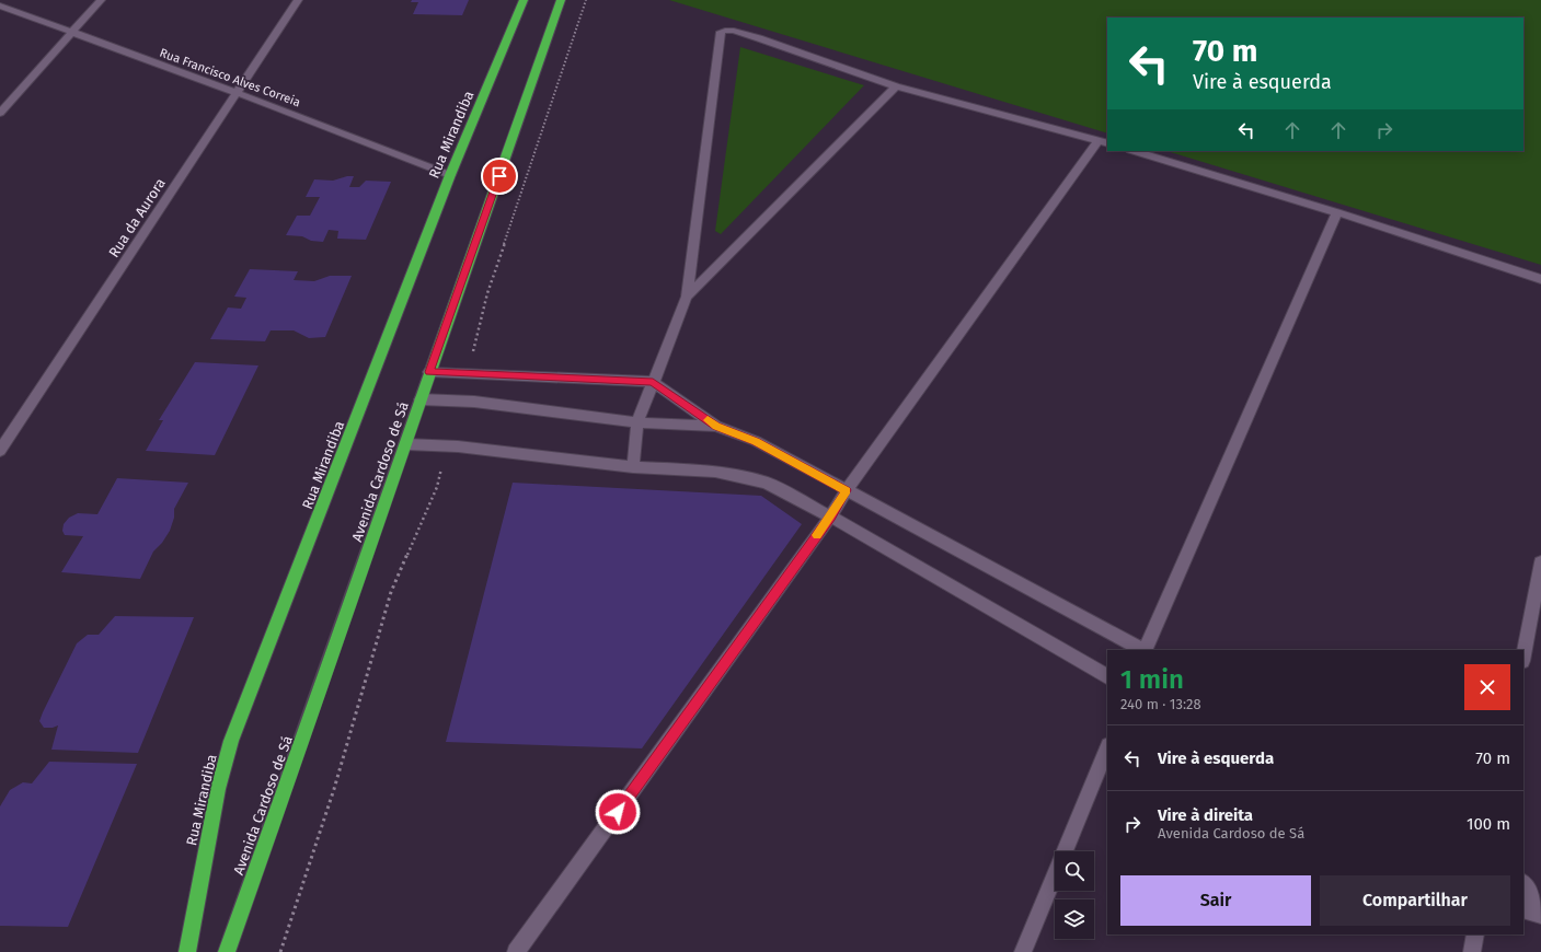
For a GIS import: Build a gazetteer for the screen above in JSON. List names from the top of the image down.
{
  "streets": {
    "highway": ["Rua Mirandiba", "Avenida Cardoso de Sá"],
    "street": ["Rua Francisco Alves Correia", "Rua da Aurora"]
  },
  "crossings": [
    ["Rua Francisco Alves Correia", "Rua Mirandiba"],
    ["Rua Francisco Alves Correia", "Rua da Aurora"]
  ],
  "page": {
    "turn": ["70 m", "Vire à esquerda"],
    "heading": ["1 min", "240 m · 13:28"],
    "list": [
      {
        "name": "Vire à esquerda",
        "value": "70 m"
      },
      {
        "name": "Vire à direita",
        "note": "Avenida Cardoso de Sá",
        "value": "100 m"
      }
    ],
    "buttons": ["Sair", "Compartilhar"]
  }
}
